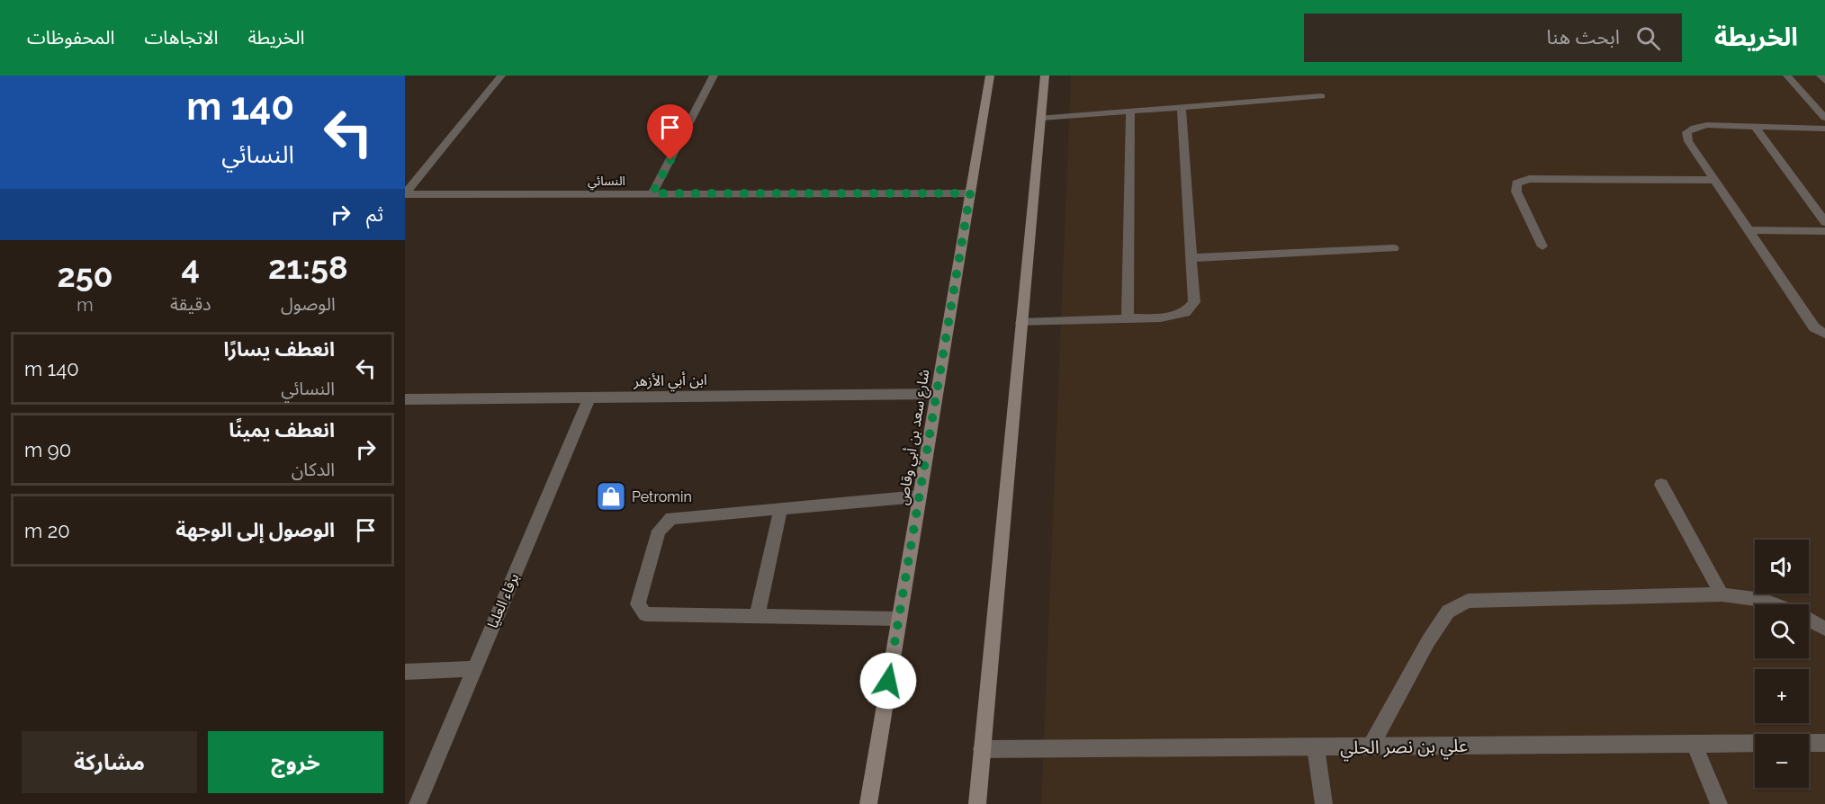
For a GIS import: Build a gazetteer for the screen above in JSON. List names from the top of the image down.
{
  "streets": {
    "main road": ["شارع سعد بن أبي وقاص"],
    "street": [
      "النسائي",
      "ابن أبي الأزهر",
      "برقاء العليا",
      "علي بن نصر الحلي"
    ]
  },
  "crossings": [
    ["النسائي", "شارع سعد بن أبي وقاص"],
    ["ابن أبي الأزهر", "شارع سعد بن أبي وقاص"],
    ["ابن أبي الأزهر", "برقاء العليا"]
  ],
  "places": {
    "shop": ["Petromin"]
  },
  "page": {
    "header": "الخريطة",
    "search": "ابحث هنا",
    "nav": ["الخريطة", "الاتجاهات", "المحفوظات"],
    "turn": ["140 m", "النسائي"],
    "then": "ثم",
    "eta": [
      "21:58",
      "الوصول",
      "4",
      "دقيقة",
      "250",
      "m"
    ],
    "list": [
      {
        "name": "انعطف يسارًا",
        "note": "النسائي",
        "value": "140 m"
      },
      {
        "name": "انعطف يمينًا",
        "note": "الدكان",
        "value": "90 m"
      },
      {
        "name": "الوصول إلى الوجهة",
        "value": "20 m"
      }
    ],
    "map_buttons": ["+", "−"],
    "buttons": ["خروج", "مشاركة"]
  }
}
